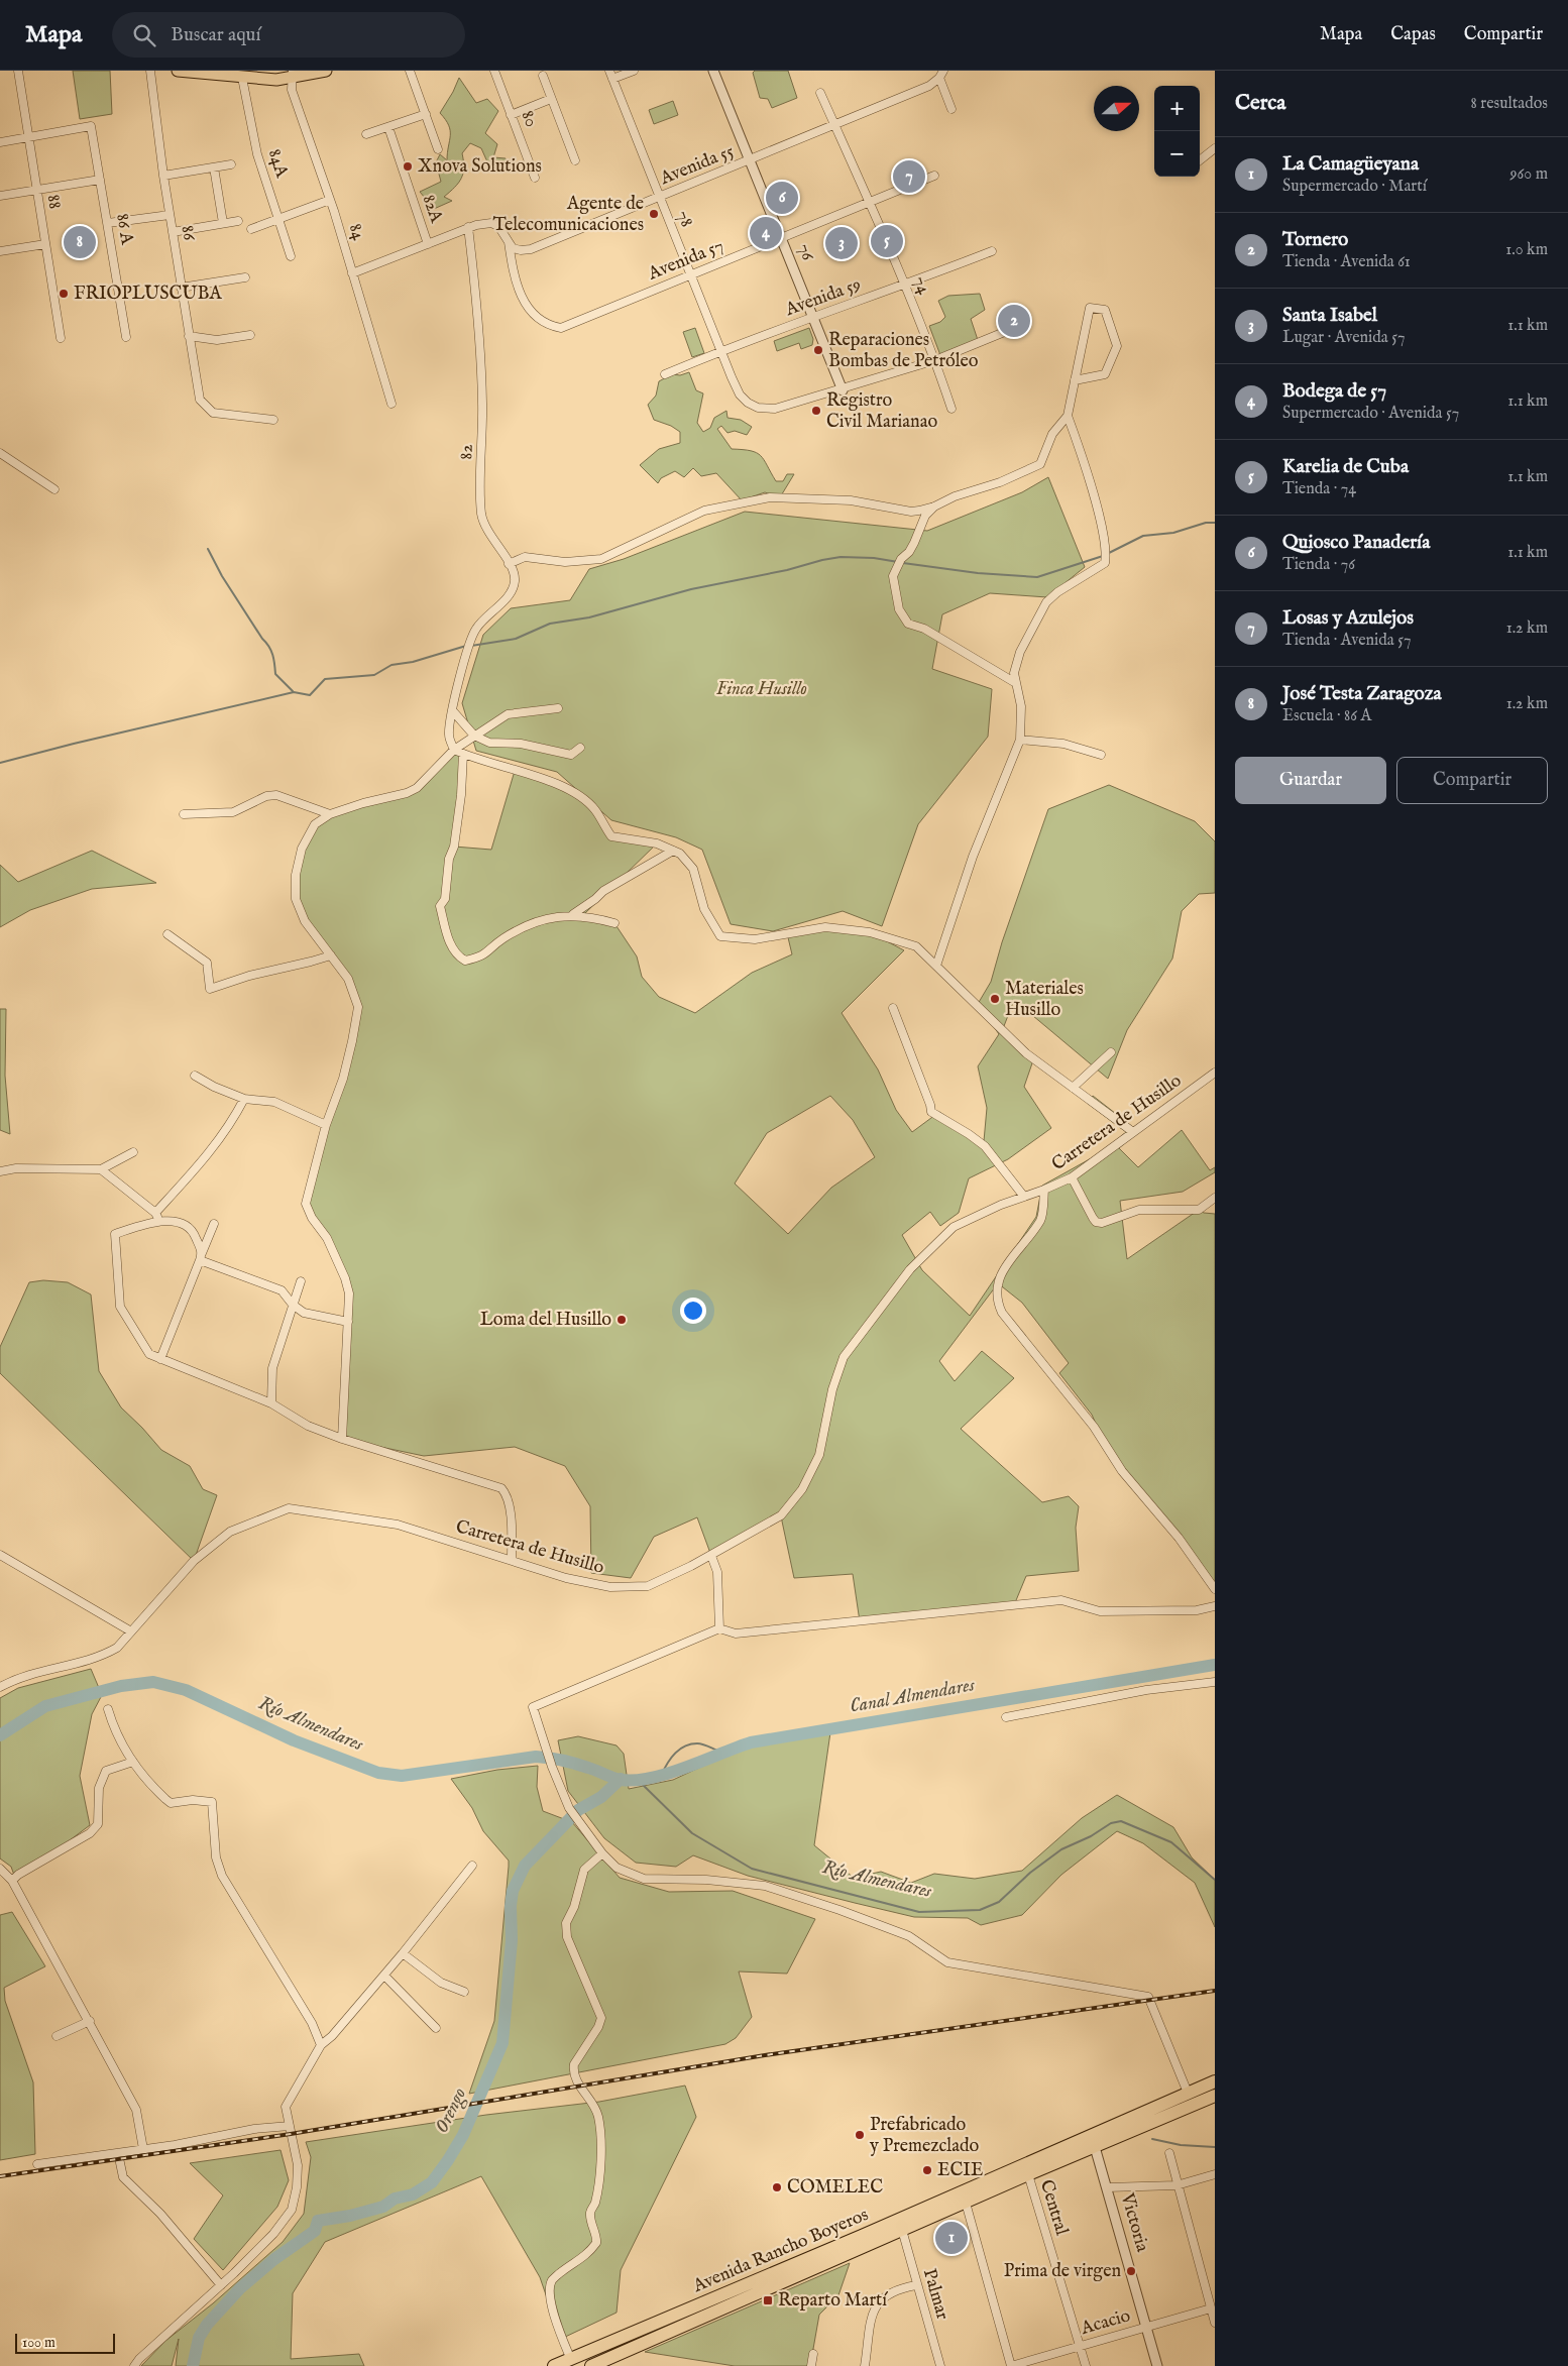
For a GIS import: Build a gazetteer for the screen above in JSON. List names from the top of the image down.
{
  "streets": {
    "highway": ["Avenida Rancho Boyeros"],
    "street": [
      "80",
      "84A",
      "Avenida 55",
      "88",
      "82A",
      "78",
      "86 A",
      "84",
      "86",
      "76",
      "Avenida 57",
      "74",
      "Avenida 59",
      "82",
      "Carretera de Husillo",
      "Central",
      "Victoria",
      "Palmar",
      "Acacio"
    ]
  },
  "crossings": [
    ["Avenida 55", "78"],
    ["Avenida 55", "76"],
    ["Avenida 55", "Avenida 57"],
    ["Avenida 55", "74"],
    ["88", "86 A"],
    ["78", "76"],
    ["78", "Avenida 57"],
    ["78", "Avenida 59"],
    ["76", "Avenida 57"],
    ["76", "Avenida 59"],
    ["Avenida 57", "74"],
    ["74", "Avenida 59"],
    ["Central", "Avenida Rancho Boyeros"],
    ["Central", "Acacio"],
    ["Victoria", "Avenida Rancho Boyeros"],
    ["Victoria", "Acacio"],
    ["Avenida Rancho Boyeros", "Palmar"]
  ],
  "water": ["Canal Almendares", "Río Almendares", "Orengo"],
  "parks": ["Finca Husillo"],
  "places": {
    "other": [
      "Xnova Solutions",
      "Agente de Telecomunicaciones",
      "FRIOPLUSCUBA",
      "Reparaciones Bombas de Petróleo",
      "Registro Civil Marianao",
      "Materiales Husillo",
      "Loma del Husillo",
      "Prefabricado y Premezclado",
      "ECIE",
      "COMELEC",
      "Prima de virgen"
    ],
    "transit": ["Reparto Martí"]
  },
  "scale_bar": "100 m",
  "north": "right",
  "page": {
    "header": "Mapa",
    "search": "Buscar aquí",
    "nav": ["Mapa", "Capas", "Compartir"],
    "heading": ["Cerca", "8 resultados"],
    "map_buttons": ["+", "−"],
    "list": [
      {
        "mark": "1",
        "name": "La Camagüeyana",
        "note": "Supermercado · Martí",
        "value": "960 m"
      },
      {
        "mark": "2",
        "name": "Tornero",
        "note": "Tienda · Avenida 61",
        "value": "1.0 km"
      },
      {
        "mark": "3",
        "name": "Santa Isabel",
        "note": "Lugar · Avenida 57",
        "value": "1.1 km"
      },
      {
        "mark": "4",
        "name": "Bodega de 57",
        "note": "Supermercado · Avenida 57",
        "value": "1.1 km"
      },
      {
        "mark": "5",
        "name": "Karelia de Cuba",
        "note": "Tienda · 74",
        "value": "1.1 km"
      },
      {
        "mark": "6",
        "name": "Quiosco Panadería",
        "note": "Tienda · 76",
        "value": "1.1 km"
      },
      {
        "mark": "7",
        "name": "Losas y Azulejos",
        "note": "Tienda · Avenida 57",
        "value": "1.2 km"
      },
      {
        "mark": "8",
        "name": "José Testa Zaragoza",
        "note": "Escuela · 86 A",
        "value": "1.2 km"
      }
    ],
    "pins": [
      "7",
      "6",
      "4",
      "5",
      "8",
      "3",
      "2",
      "1"
    ],
    "buttons": ["Guardar", "Compartir"],
    "scale": "100 m"
  }
}
